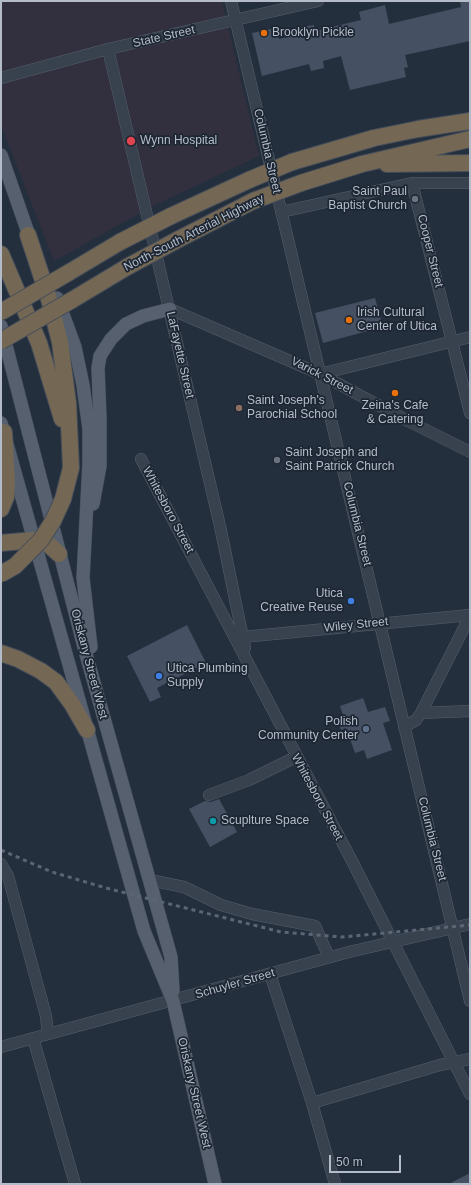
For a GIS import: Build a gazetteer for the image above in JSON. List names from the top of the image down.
{
  "streets": {
    "highway": ["North-South Arterial Highway"],
    "main road": ["Oriskany Street West"],
    "street": [
      "State Street",
      "Columbia Street",
      "Cooper Street",
      "LaFayette Street",
      "Varick Street",
      "Whitesboro Street",
      "Wiley Street",
      "Schuyler Street"
    ]
  },
  "crossings": [
    ["State Street", "Columbia Street"],
    ["State Street", "LaFayette Street"],
    ["Columbia Street", "Varick Street"],
    ["Columbia Street", "Wiley Street"],
    ["Columbia Street", "Schuyler Street"],
    ["LaFayette Street", "Varick Street"],
    ["LaFayette Street", "Whitesboro Street"],
    ["LaFayette Street", "Wiley Street"],
    ["Whitesboro Street", "Schuyler Street"],
    ["Oriskany Street West", "Schuyler Street"]
  ],
  "places": [
    "Brooklyn Pickle",
    "Wynn Hospital",
    "Saint Paul Baptist Church",
    "Irish Cultural Center of Utica",
    "Zeina's Cafe & Catering",
    "Saint Joseph's Parochial School",
    "Saint Joseph and Saint Patrick Church",
    "Utica Creative Reuse",
    "Utica Plumbing Supply",
    "Polish Community Center",
    "Scuplture Space"
  ],
  "scale_bar": "50 m"
}
